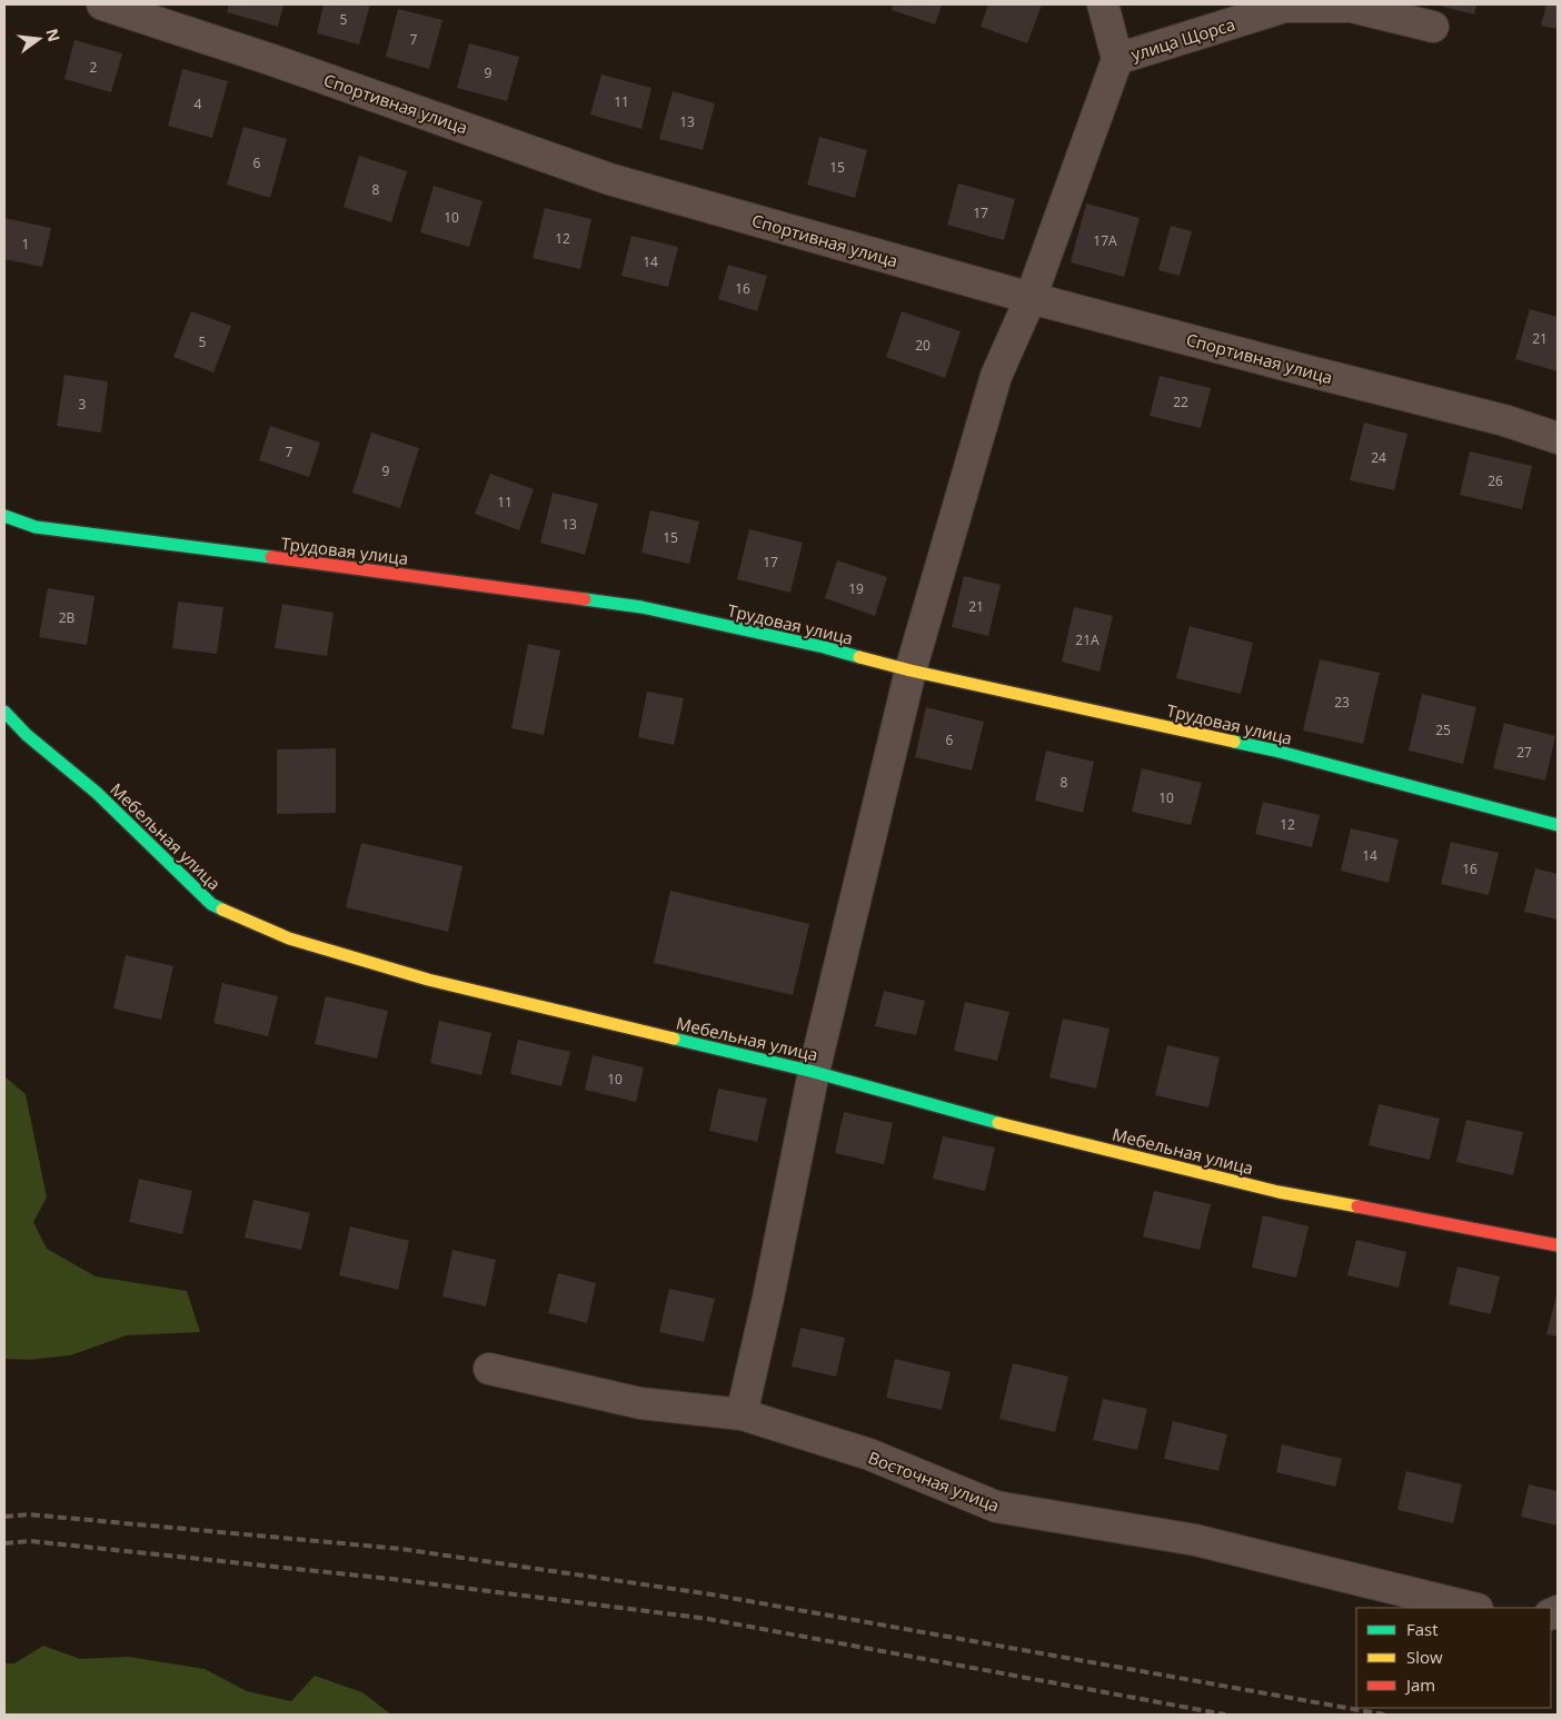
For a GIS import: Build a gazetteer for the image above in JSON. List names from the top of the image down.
{
  "streets": {
    "street": [
      "улица Щорса",
      "Спортивная улица",
      "Трудовая улица",
      "Мебельная улица",
      "Восточная улица"
    ]
  },
  "house_numbers": [
    "5",
    "7",
    "2",
    "9",
    "11",
    "4",
    "13",
    "6",
    "15",
    "8",
    "17",
    "10",
    "12",
    "17А",
    "1",
    "14",
    "16",
    "21",
    "5",
    "20",
    "22",
    "3",
    "7",
    "24",
    "9",
    "26",
    "11",
    "13",
    "15",
    "17",
    "19",
    "21",
    "2В",
    "21А",
    "23",
    "25",
    "6",
    "27",
    "8",
    "10",
    "12",
    "14",
    "16",
    "10"
  ],
  "legend": ["Fast", "Slow", "Jam"],
  "north": "right"
}
